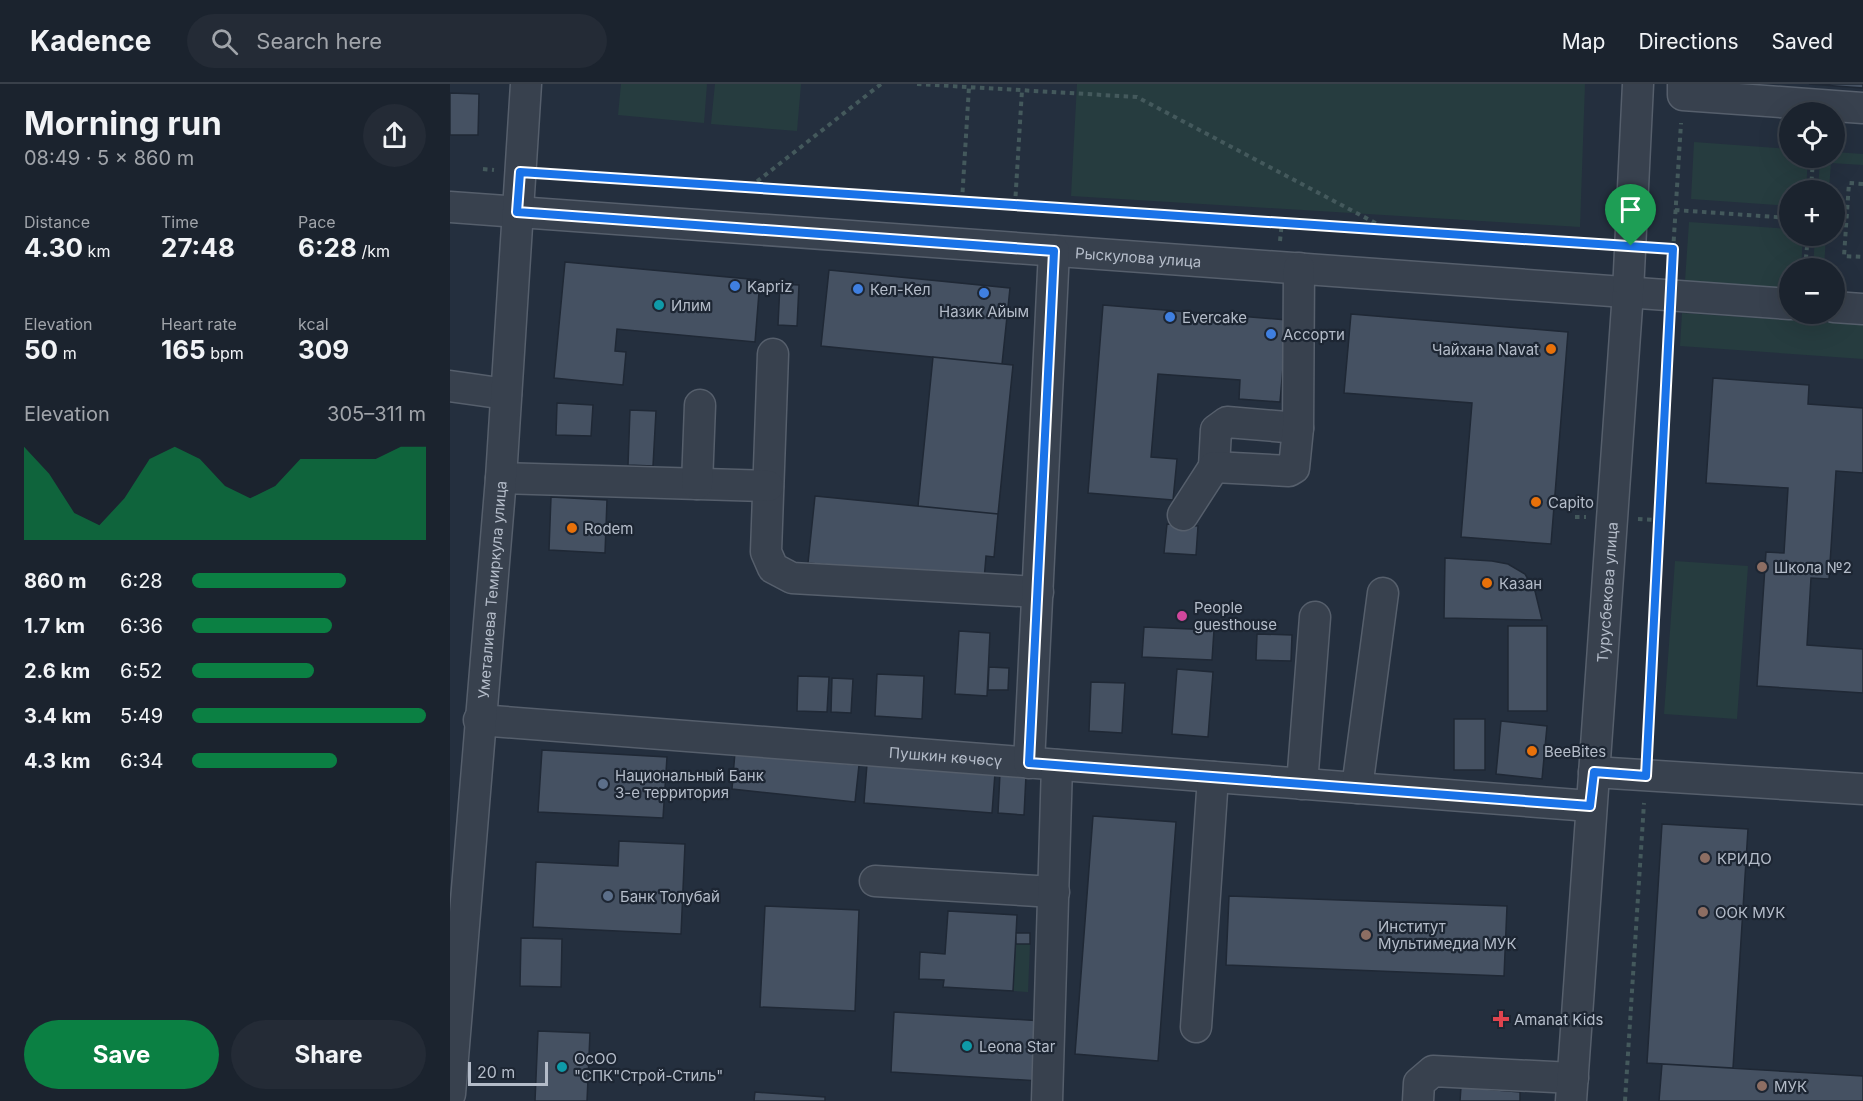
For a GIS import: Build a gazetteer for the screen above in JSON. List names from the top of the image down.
{
  "streets": {
    "street": [
      "Рыскулова улица",
      "Уметалиева Темиркула улица",
      "Турусбекова улица",
      "Пушкин көчөсү"
    ]
  },
  "crossings": [
    ["Рыскулова улица", "Уметалиева Темиркула улица"],
    ["Рыскулова улица", "Турусбекова улица"],
    ["Уметалиева Темиркула улица", "Пушкин көчөсү"],
    ["Турусбекова улица", "Пушкин көчөсү"]
  ],
  "places": {
    "other": [
      "Kapriz",
      "Кел-Кел",
      "Назик Айым",
      "Илим",
      "Evercake",
      "Ассорти",
      "Чайхана Navat",
      "Capito",
      "Rodem",
      "Школа №2",
      "Казан",
      "People guesthouse",
      "BeeBites",
      "Национальный Банк 3-е территория",
      "КРИДО",
      "Банк Толубай",
      "ООК МУК",
      "Институт Мультимедиа МУК",
      "Leona Star",
      "ОсОО \"СПК\"Строй-Стиль\"",
      "МУК"
    ],
    "health": ["Amanat Kids"]
  },
  "scale_bar": "20 m",
  "page": {
    "header": "Kadence",
    "search": "Search here",
    "nav": ["Map", "Directions", "Saved"],
    "heading": ["Morning run", "08:49 · 5 × 860 m"],
    "map_buttons": ["+", "−"],
    "stats": [
      ["Distance", "4.30 km"],
      ["Time", "27:48"],
      ["Pace", "6:28 /km"],
      ["Elevation", "50 m"],
      ["Heart rate", "165 bpm"],
      ["kcal", "309"]
    ],
    "chart": ["Elevation", "305–311 m"],
    "list": [
      {
        "name": "860 m",
        "note": "6:28"
      },
      {
        "name": "1.7 km",
        "note": "6:36"
      },
      {
        "name": "2.6 km",
        "note": "6:52"
      },
      {
        "name": "3.4 km",
        "note": "5:49"
      },
      {
        "name": "4.3 km",
        "note": "6:34"
      }
    ],
    "buttons": ["Save", "Share"],
    "scale": "20 m"
  }
}
